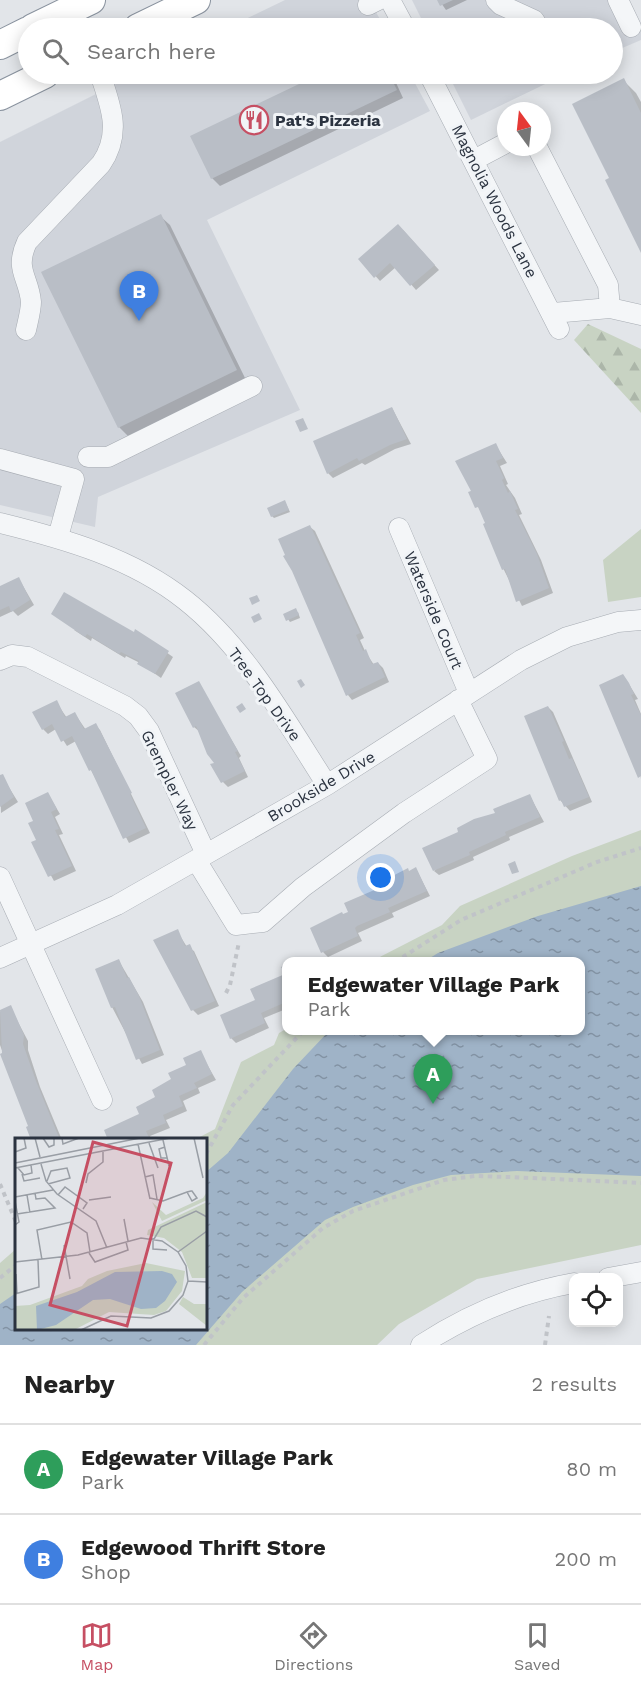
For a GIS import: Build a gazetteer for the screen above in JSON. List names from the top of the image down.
{
  "streets": {
    "street": [
      "Magnolia Woods Lane",
      "Waterside Court",
      "Tree Top Drive",
      "Grempler Way",
      "Brookside Drive"
    ]
  },
  "crossings": [
    ["Waterside Court", "Grempler Way"],
    ["Waterside Court", "Brookside Drive"],
    ["Tree Top Drive", "Brookside Drive"],
    ["Grempler Way", "Brookside Drive"]
  ],
  "places": {
    "restaurant": ["Pat's Pizzeria"]
  },
  "north": "top",
  "page": {
    "search": "Search here",
    "pins": ["B", "A"],
    "popup": ["Edgewater Village Park", "Park"],
    "heading": ["Nearby", "2 results"],
    "list": [
      {
        "mark": "A",
        "name": "Edgewater Village Park",
        "note": "Park",
        "value": "80 m"
      },
      {
        "mark": "B",
        "name": "Edgewood Thrift Store",
        "note": "Shop",
        "value": "200 m"
      }
    ],
    "nav": ["Map", "Directions", "Saved"]
  }
}
